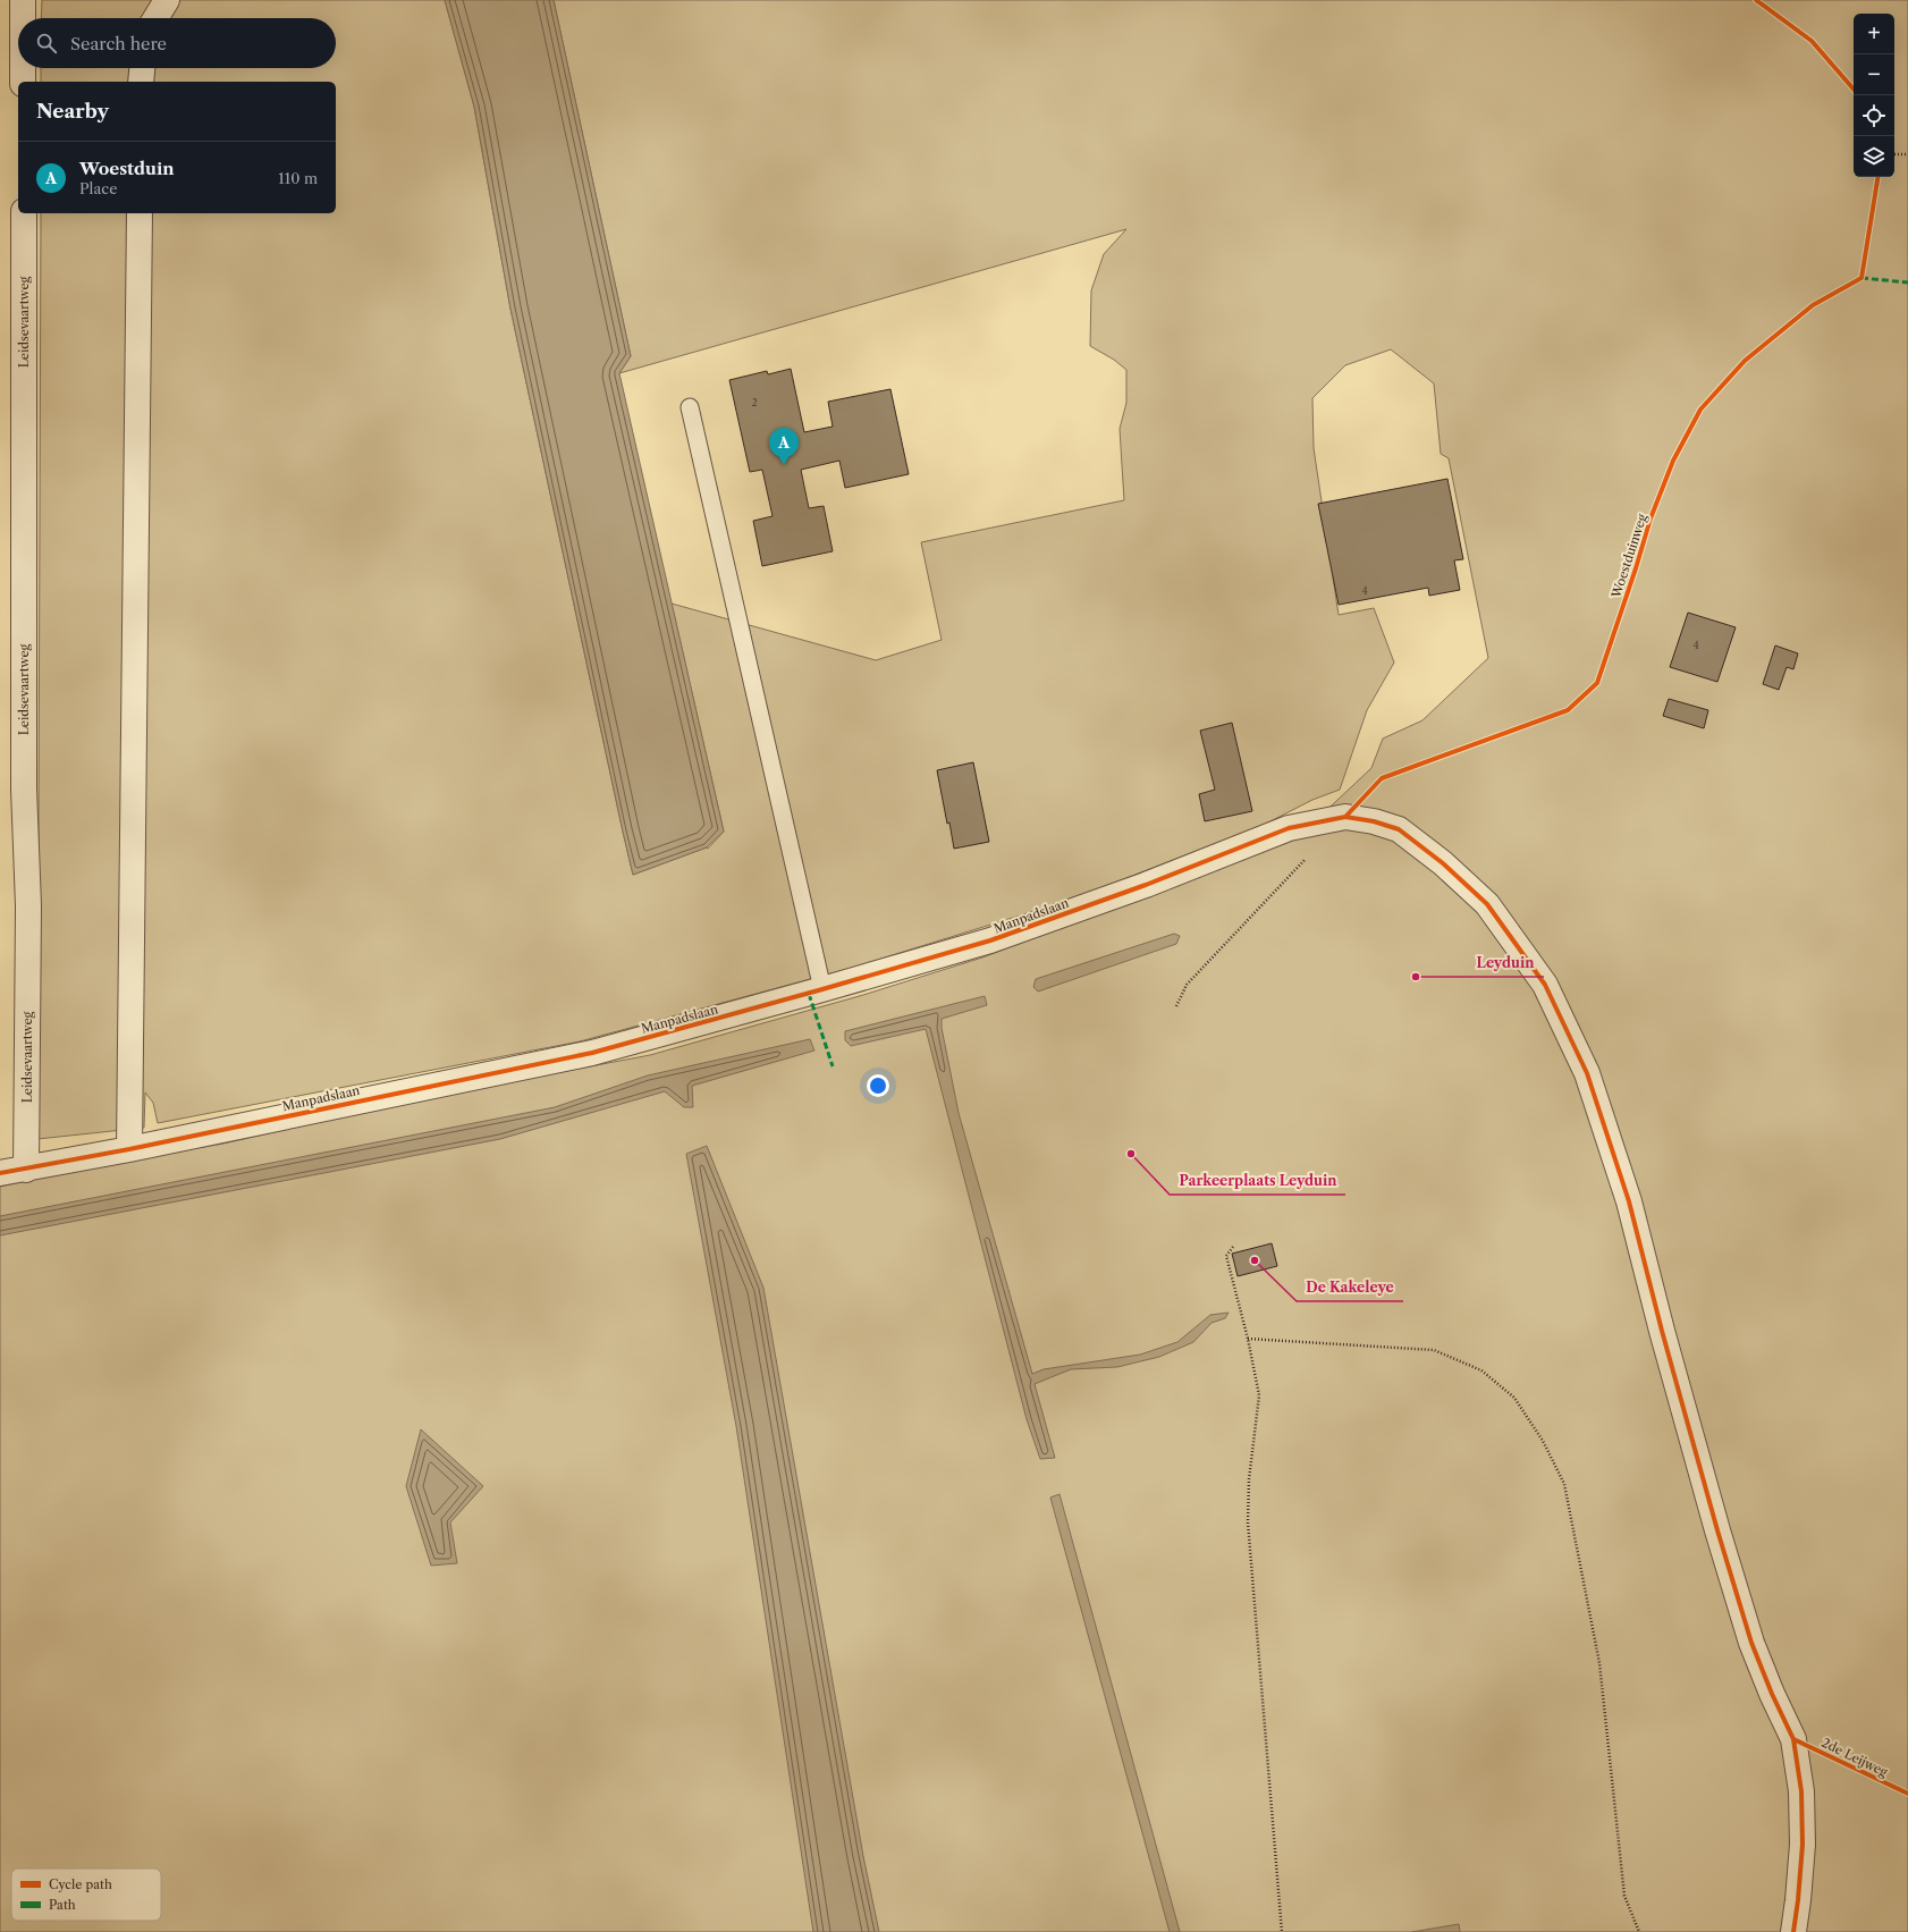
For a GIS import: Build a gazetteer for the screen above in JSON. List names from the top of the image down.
{
  "streets": {
    "street": ["Leidsevaartweg", "Manpadslaan"],
    "cycle path": ["Woestduinweg", "2de Leijweg"]
  },
  "crossings": [
    ["Leidsevaartweg", "Manpadslaan"]
  ],
  "places": ["Leyduin", "Parkeerplaats Leyduin", "De Kakeleye"],
  "house_numbers": ["2", "4", "4"],
  "legend": ["Cycle path", "Path"],
  "page": {
    "map_buttons": ["+", "−"],
    "search": "Search here",
    "heading": "Nearby",
    "list": [
      {
        "mark": "A",
        "name": "Woestduin",
        "note": "Place",
        "value": "110 m"
      }
    ],
    "pins": "A"
  }
}
